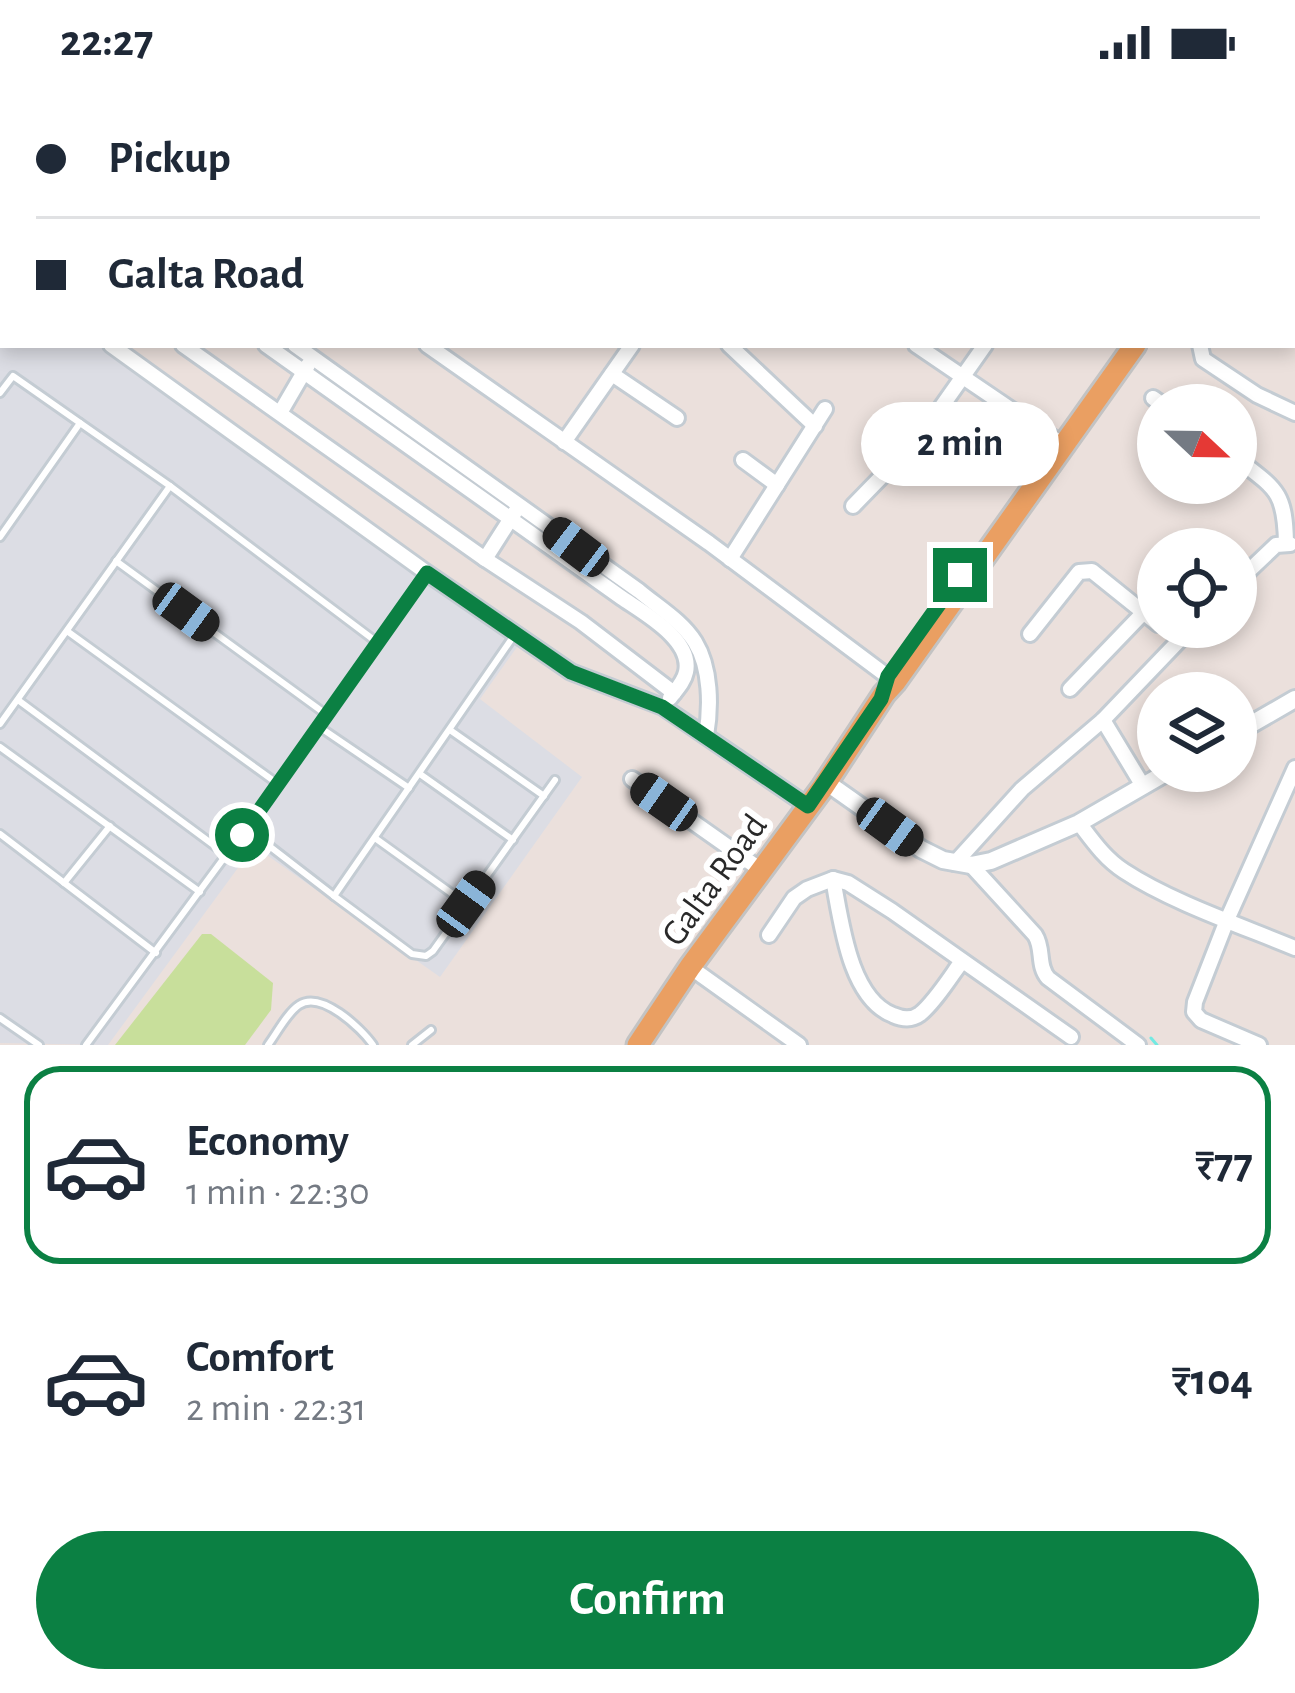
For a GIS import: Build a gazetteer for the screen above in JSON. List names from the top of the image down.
{
  "streets": {
    "main road": ["Galta Road"]
  },
  "north": "right",
  "page": {
    "status": "22:27",
    "banner": ["Pickup", "Galta Road"],
    "bubble": "2 min",
    "list": [
      {
        "name": "Economy",
        "note": "1 min · 22:30",
        "value": "₹77"
      },
      {
        "name": "Comfort",
        "note": "2 min · 22:31",
        "value": "₹104"
      }
    ],
    "buttons": "Confirm"
  }
}
